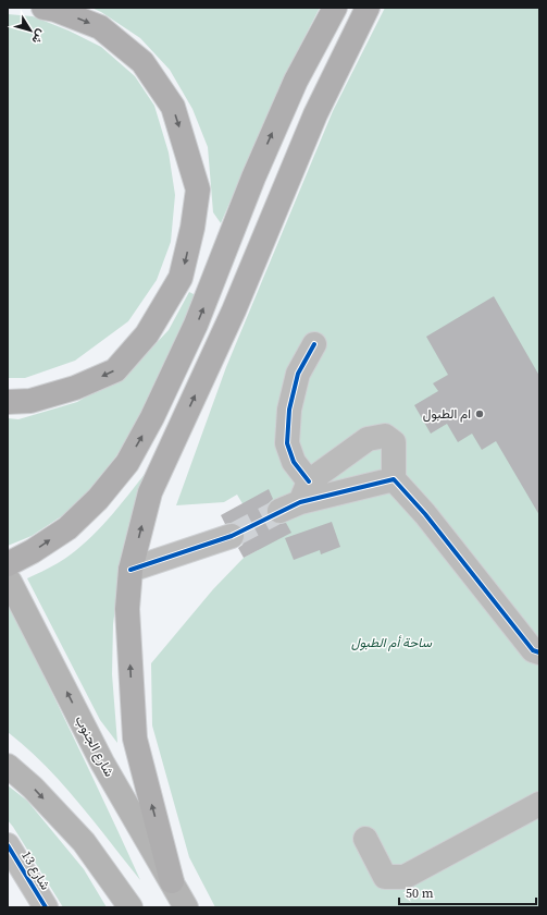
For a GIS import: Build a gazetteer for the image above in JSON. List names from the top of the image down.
{
  "streets": {
    "main road": ["شارع الجنوب"],
    "street": ["شارع 13"]
  },
  "parks": ["ساحة أم الطبول"],
  "places": ["ام الطبول"],
  "scale_bar": "50 m",
  "north": "bottom right"
}
